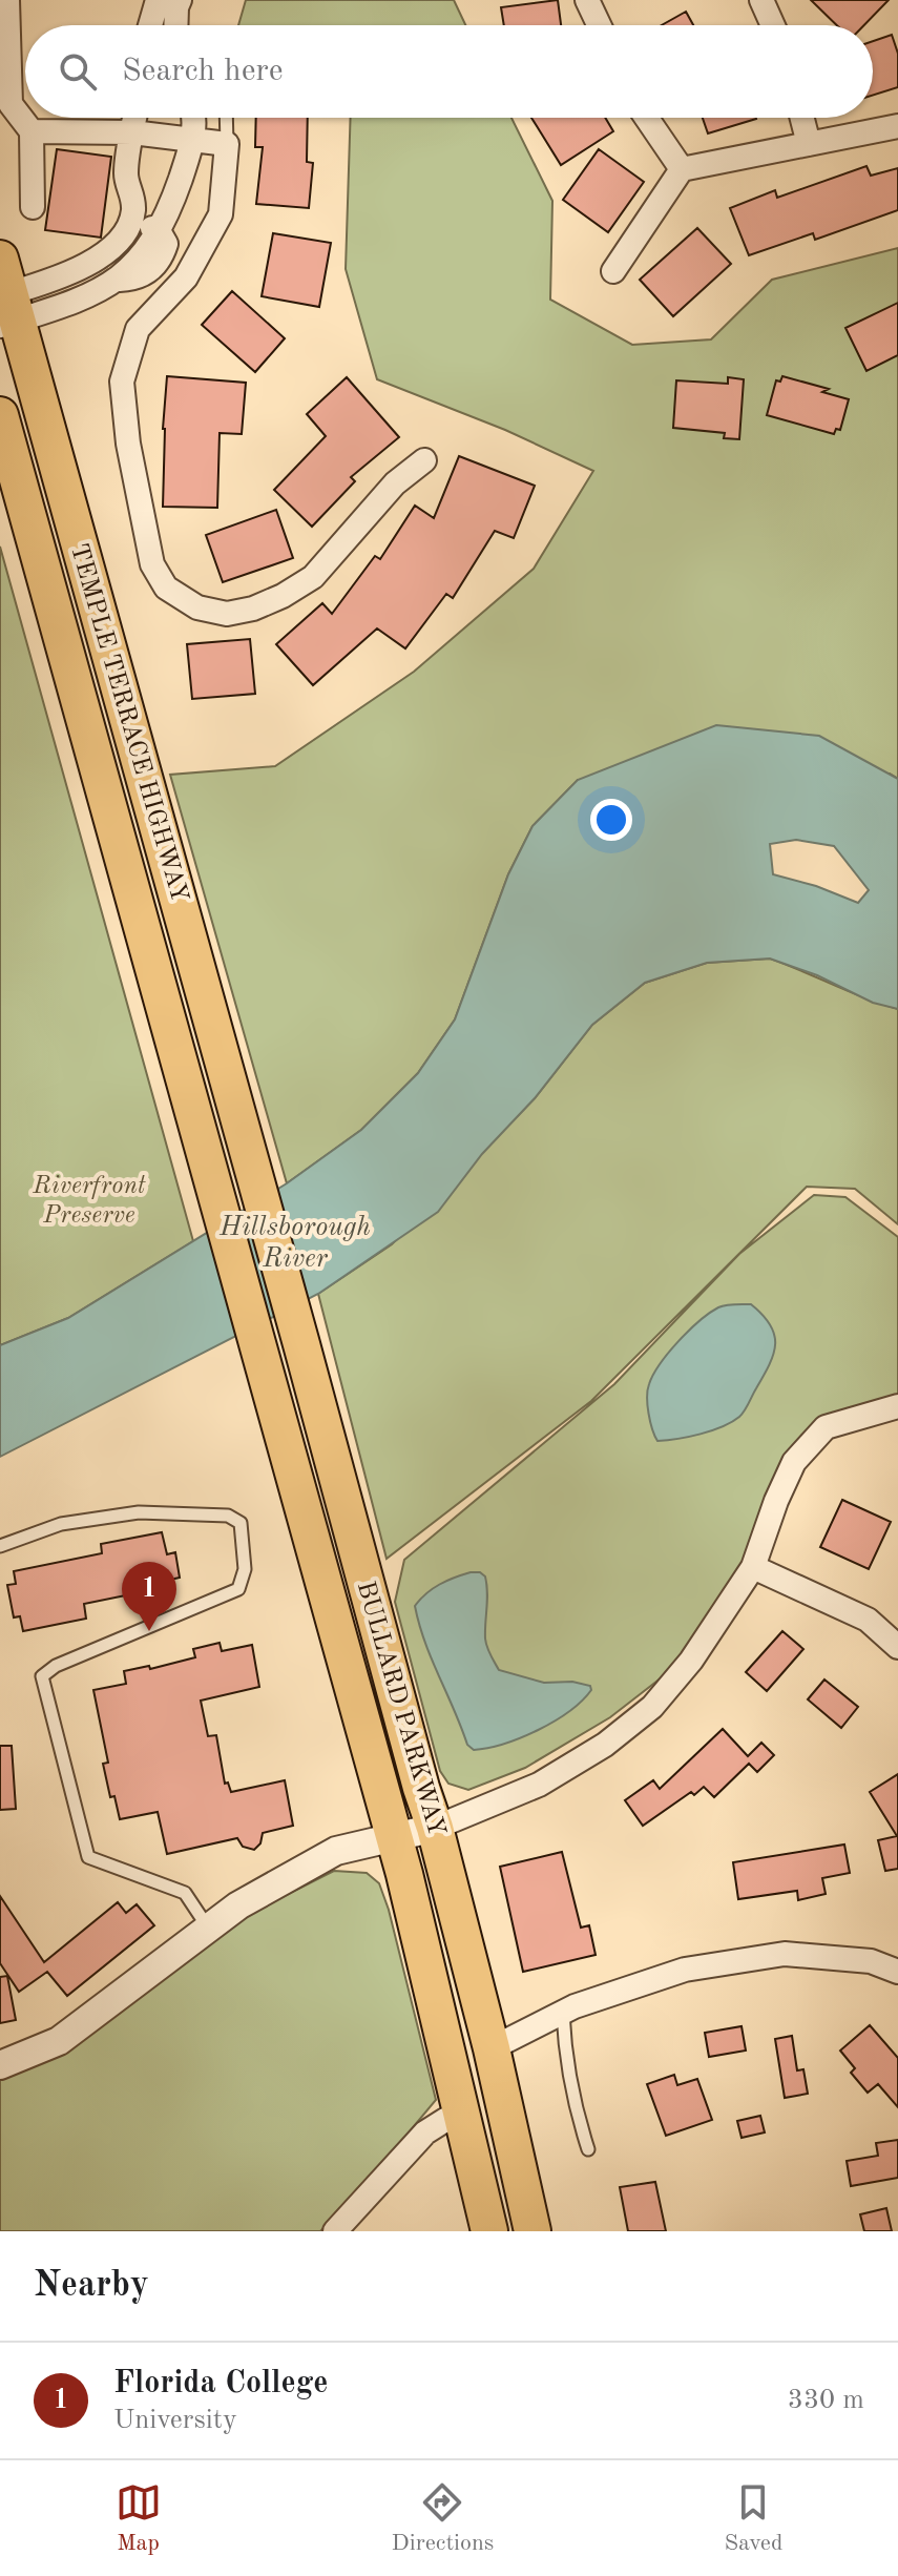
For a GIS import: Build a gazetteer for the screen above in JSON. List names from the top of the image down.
{
  "streets": {
    "main road": ["TEMPLE TERRACE HIGHWAY", "BULLARD PARKWAY"]
  },
  "crossings": [
    ["TEMPLE TERRACE HIGHWAY", "BULLARD PARKWAY"]
  ],
  "water": ["Hillsborough River"],
  "parks": ["Riverfront Preserve"],
  "page": {
    "search": "Search here",
    "pins": "1",
    "heading": "Nearby",
    "list": [
      {
        "mark": "1",
        "name": "Florida College",
        "note": "University",
        "value": "330 m"
      }
    ],
    "nav": ["Map", "Directions", "Saved"]
  }
}
